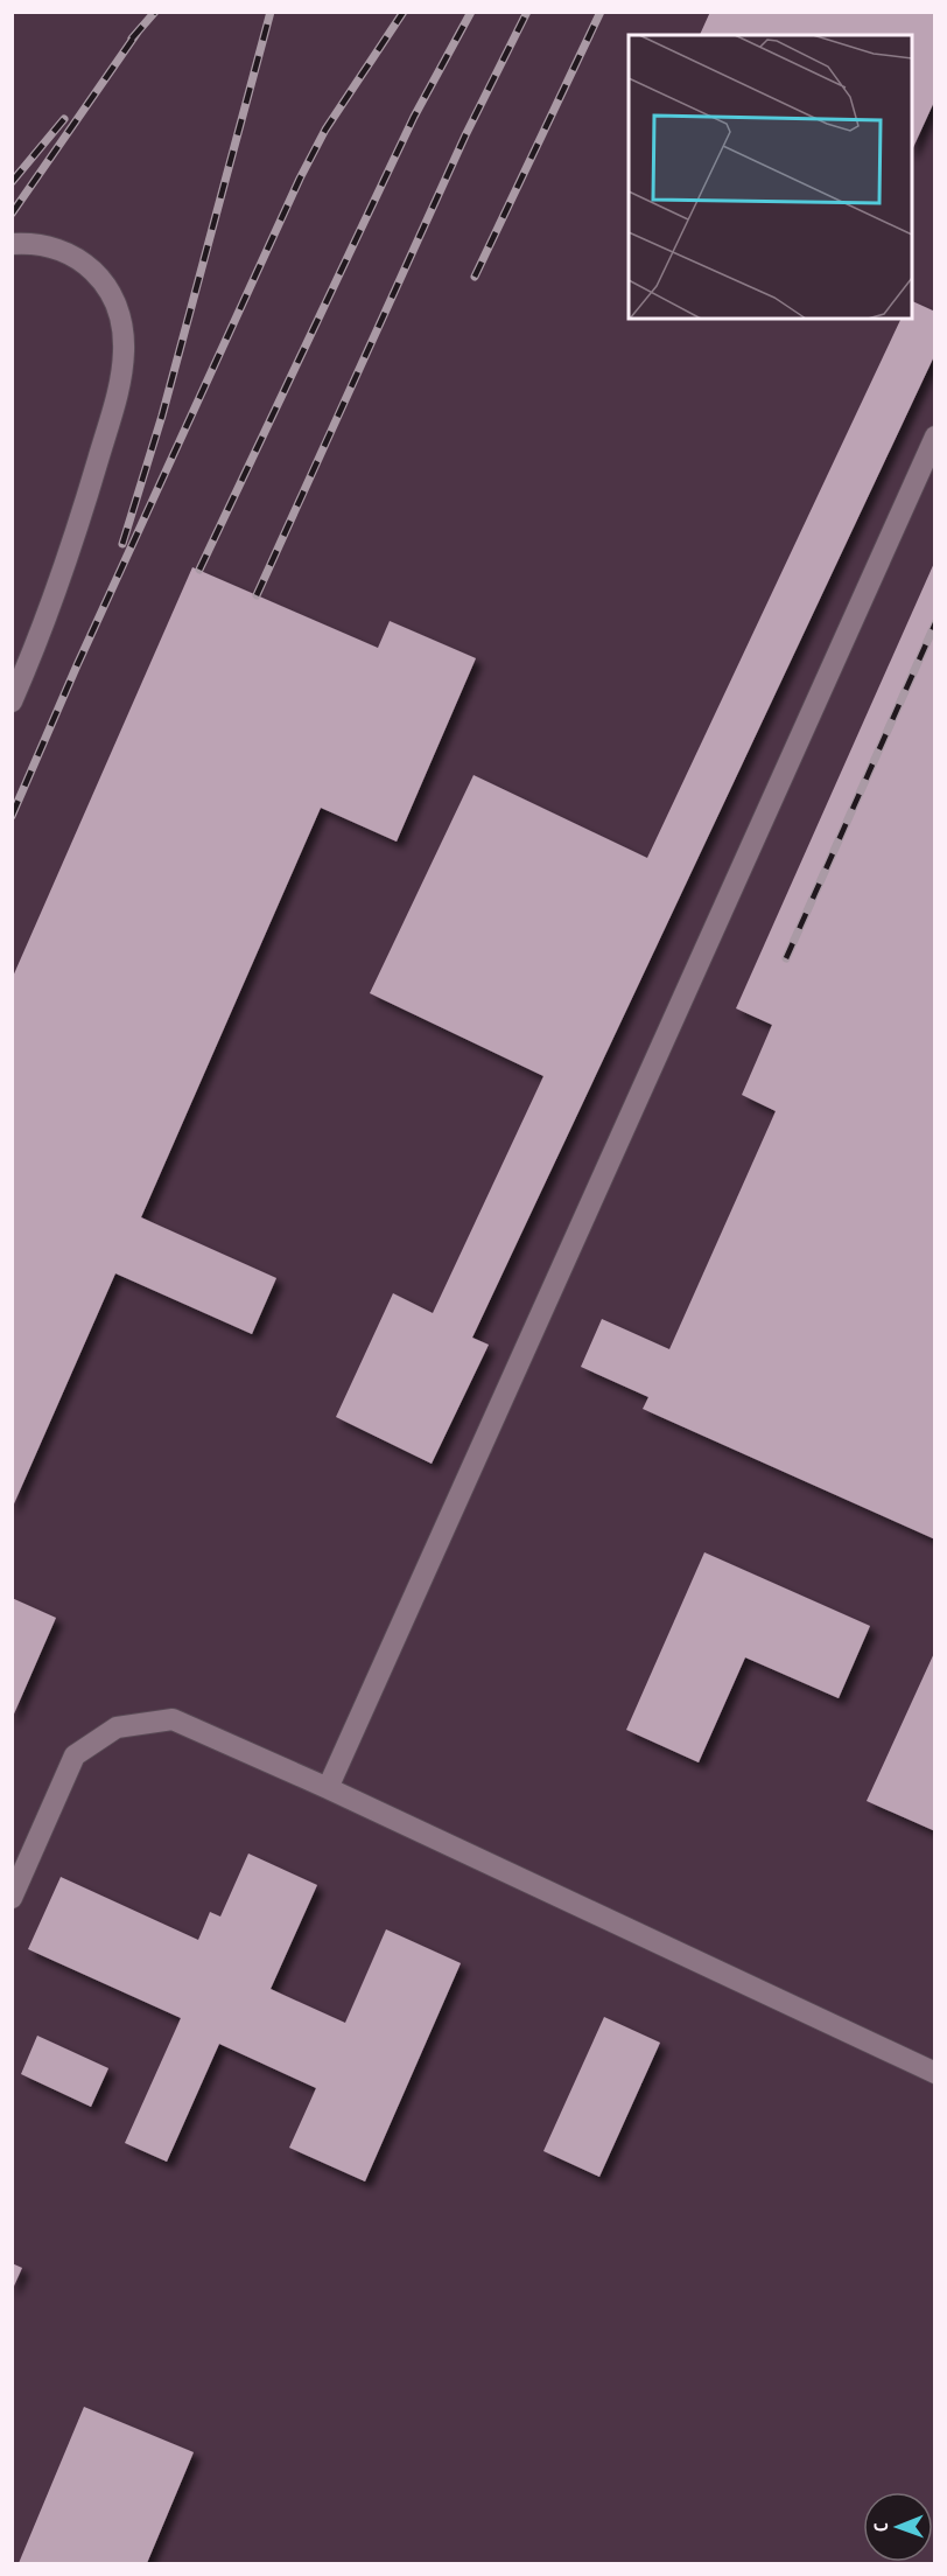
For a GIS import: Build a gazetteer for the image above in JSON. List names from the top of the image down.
{
  "north": "left"
}
